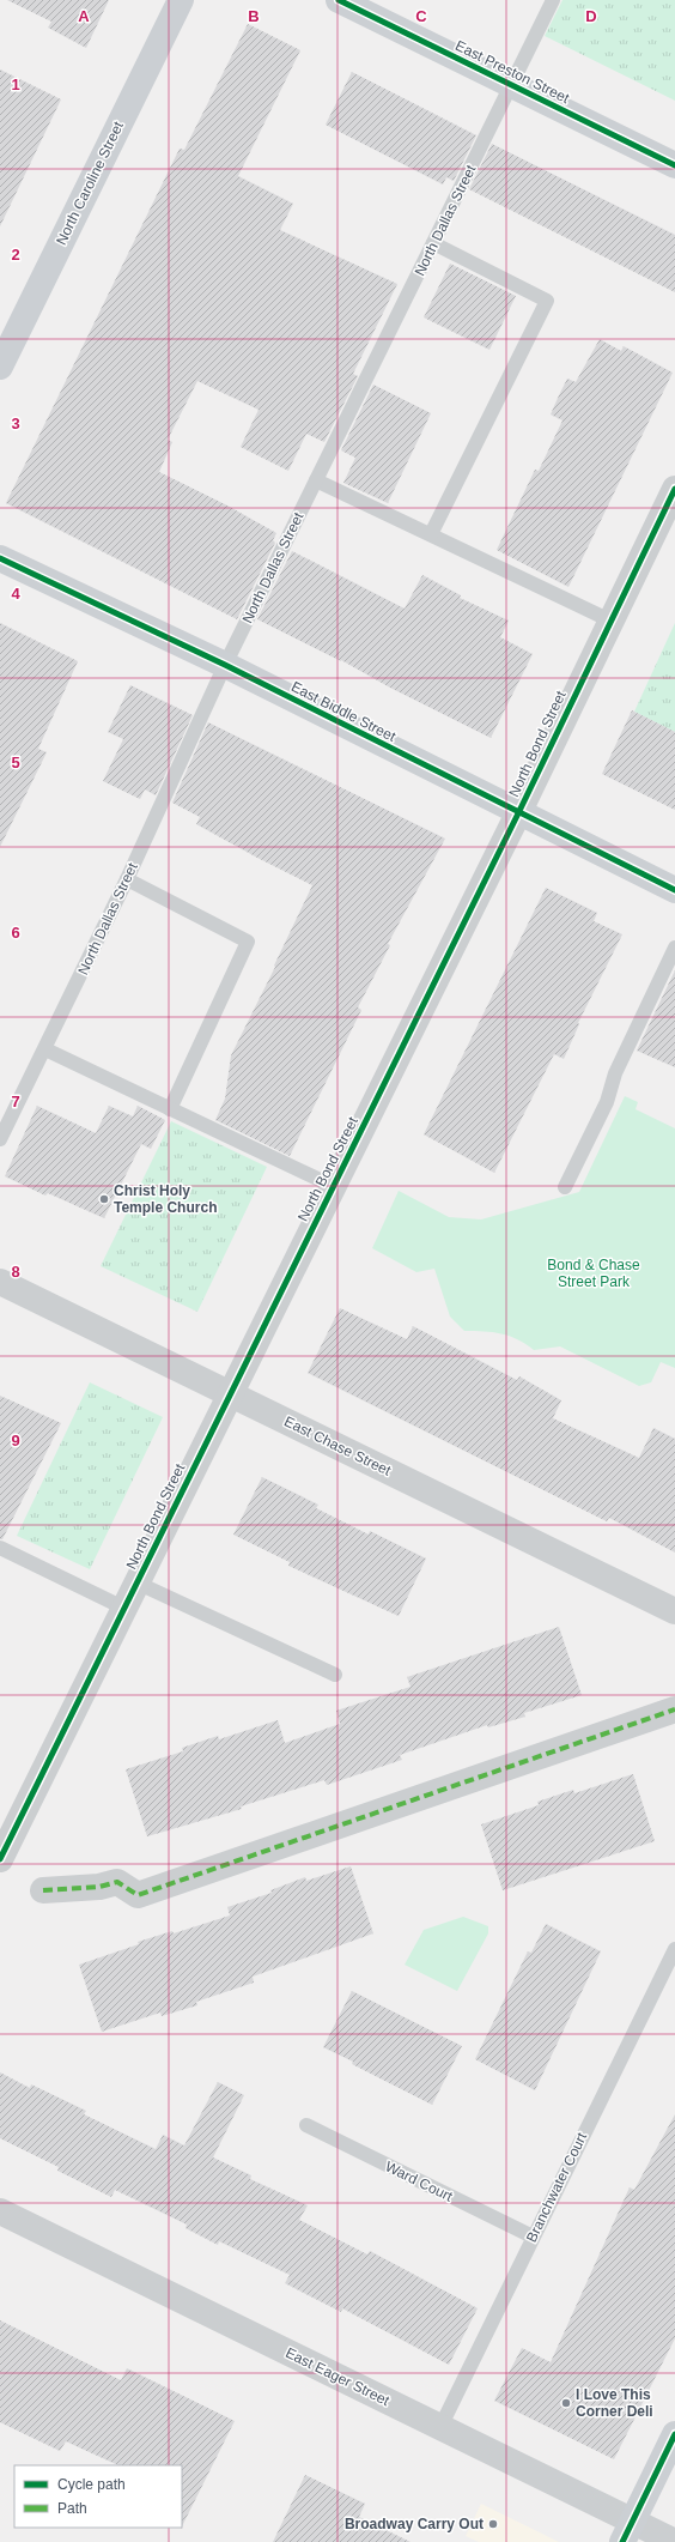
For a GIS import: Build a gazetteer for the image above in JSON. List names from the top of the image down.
{
  "streets": {
    "main road": ["East Preston Street", "North Caroline Street", "East Biddle Street"],
    "street": ["North Bond Street", "East Chase Street", "East Eager Street"],
    "lane": ["North Dallas Street", "Ward Court", "Branchwater Court"]
  },
  "crossings": [
    ["East Preston Street", "North Dallas Street"],
    ["North Dallas Street", "East Biddle Street"],
    ["East Biddle Street", "North Bond Street"],
    ["North Bond Street", "East Chase Street"],
    ["Ward Court", "Branchwater Court"],
    ["Branchwater Court", "East Eager Street"]
  ],
  "parks": ["Bond & Chase Street Park"],
  "places": ["Christ Holy Temple Church", "I Love This Corner Deli", "Broadway Carry Out"],
  "legend": ["Cycle path", "Path"],
  "grid": {
    "columns": [
      "A",
      "B",
      "C",
      "D"
    ],
    "rows": [
      "1",
      "2",
      "3",
      "4",
      "5",
      "6",
      "7",
      "8",
      "9"
    ]
  }
}
